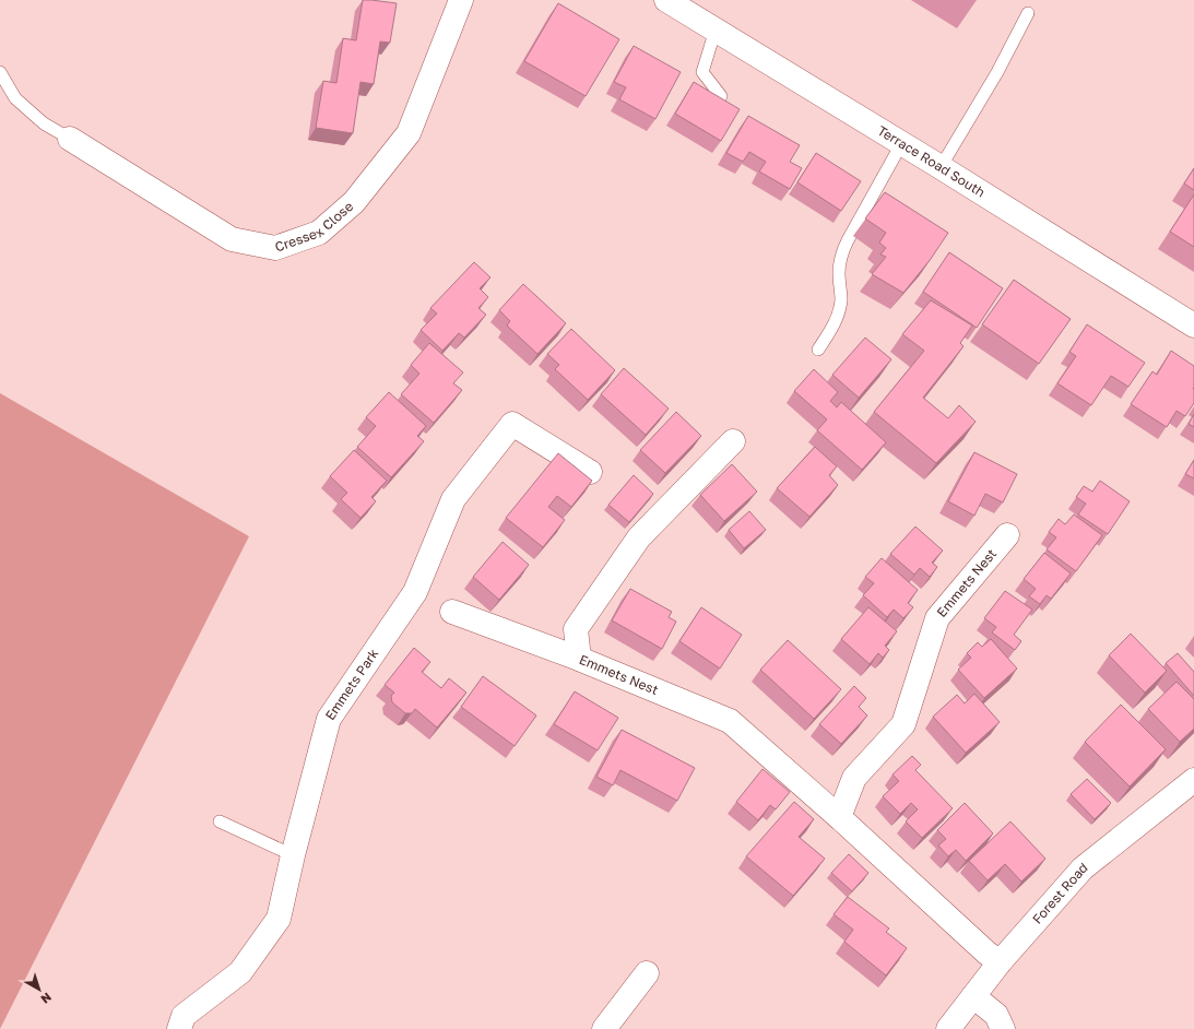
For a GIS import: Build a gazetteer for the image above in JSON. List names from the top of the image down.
{
  "streets": {
    "street": [
      "Terrace Road South",
      "Cressex Close",
      "Emmets Nest",
      "Emmets Park",
      "Forest Road"
    ]
  },
  "crossings": [
    ["Emmets Nest", "Forest Road"]
  ],
  "north": "bottom right"
}
